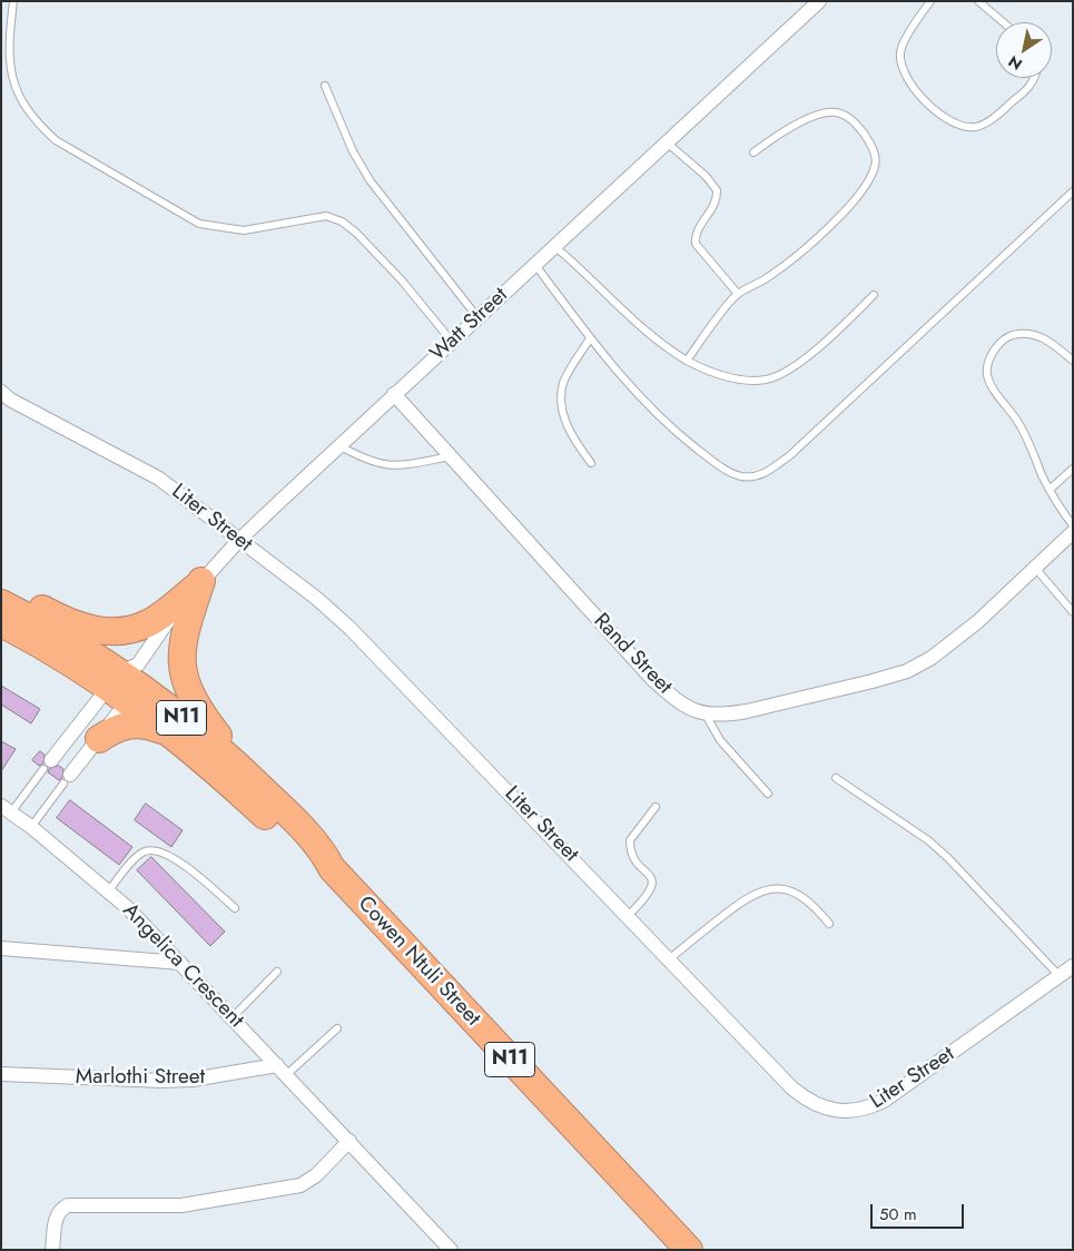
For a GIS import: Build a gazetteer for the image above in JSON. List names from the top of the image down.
{
  "streets": {
    "highway": ["N11", "Cowen Ntuli Street"],
    "street": [
      "Watt Street",
      "Liter Street",
      "Rand Street",
      "Angelica Crescent",
      "Marlothi Street"
    ]
  },
  "crossings": [
    ["Watt Street", "Liter Street"],
    ["Watt Street", "Rand Street"],
    ["Watt Street", "Cowen Ntuli Street"],
    ["Watt Street", "Angelica Crescent"],
    ["Angelica Crescent", "Marlothi Street"]
  ],
  "scale_bar": "50 m",
  "north": "bottom left"
}
